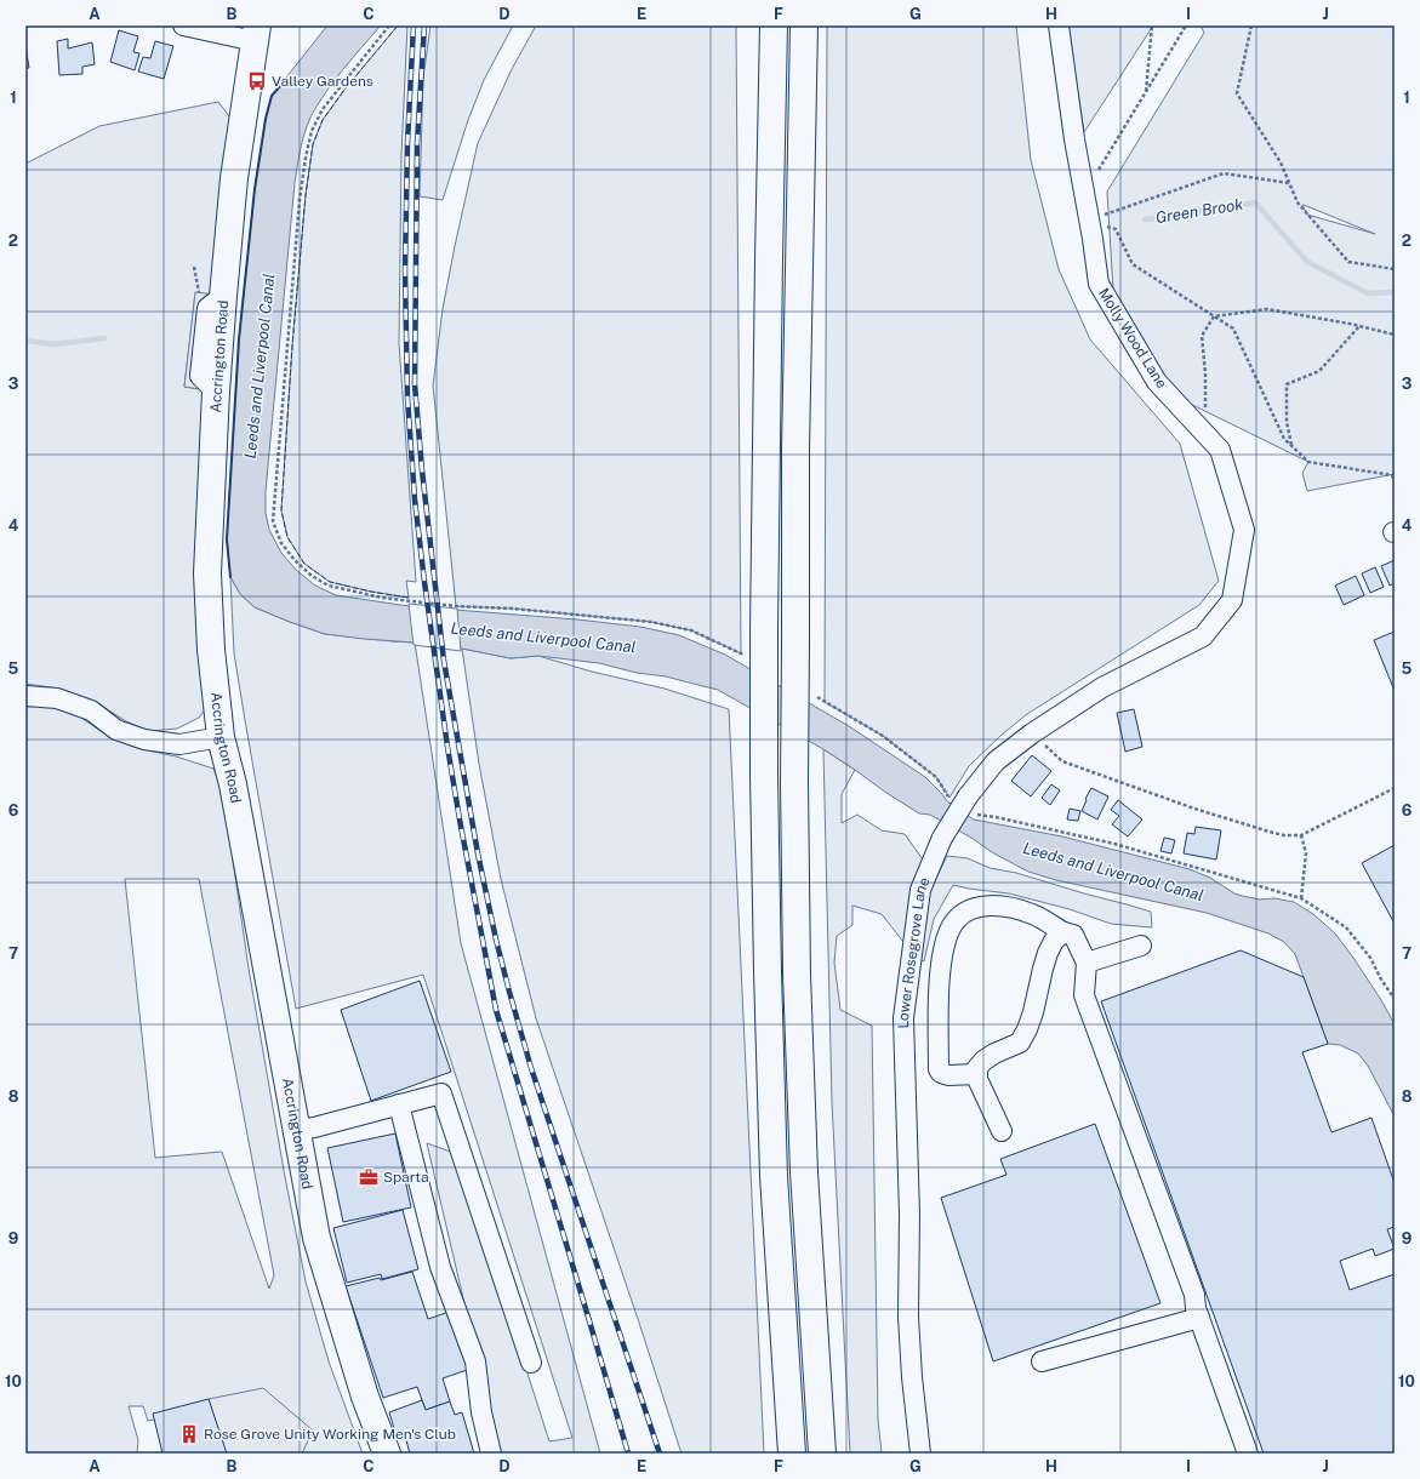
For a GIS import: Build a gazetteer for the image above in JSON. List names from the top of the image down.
{
  "streets": {
    "highway": ["Accrington Road"],
    "street": ["Molly Wood Lane", "Lower Rosegrove Lane"]
  },
  "crossings": [
    ["Molly Wood Lane", "Lower Rosegrove Lane"]
  ],
  "water": ["Green Brook", "Leeds and Liverpool Canal"],
  "places": {
    "bus stop": ["Valley Gardens"],
    "office": ["Sparta"],
    "building": ["Rose Grove Unity Working Men's Club"]
  },
  "grid": {
    "columns": [
      "A",
      "B",
      "C",
      "D",
      "E",
      "F",
      "G",
      "H",
      "I",
      "J"
    ],
    "rows": [
      "1",
      "2",
      "3",
      "4",
      "5",
      "6",
      "7",
      "8",
      "9",
      "10"
    ]
  }
}
